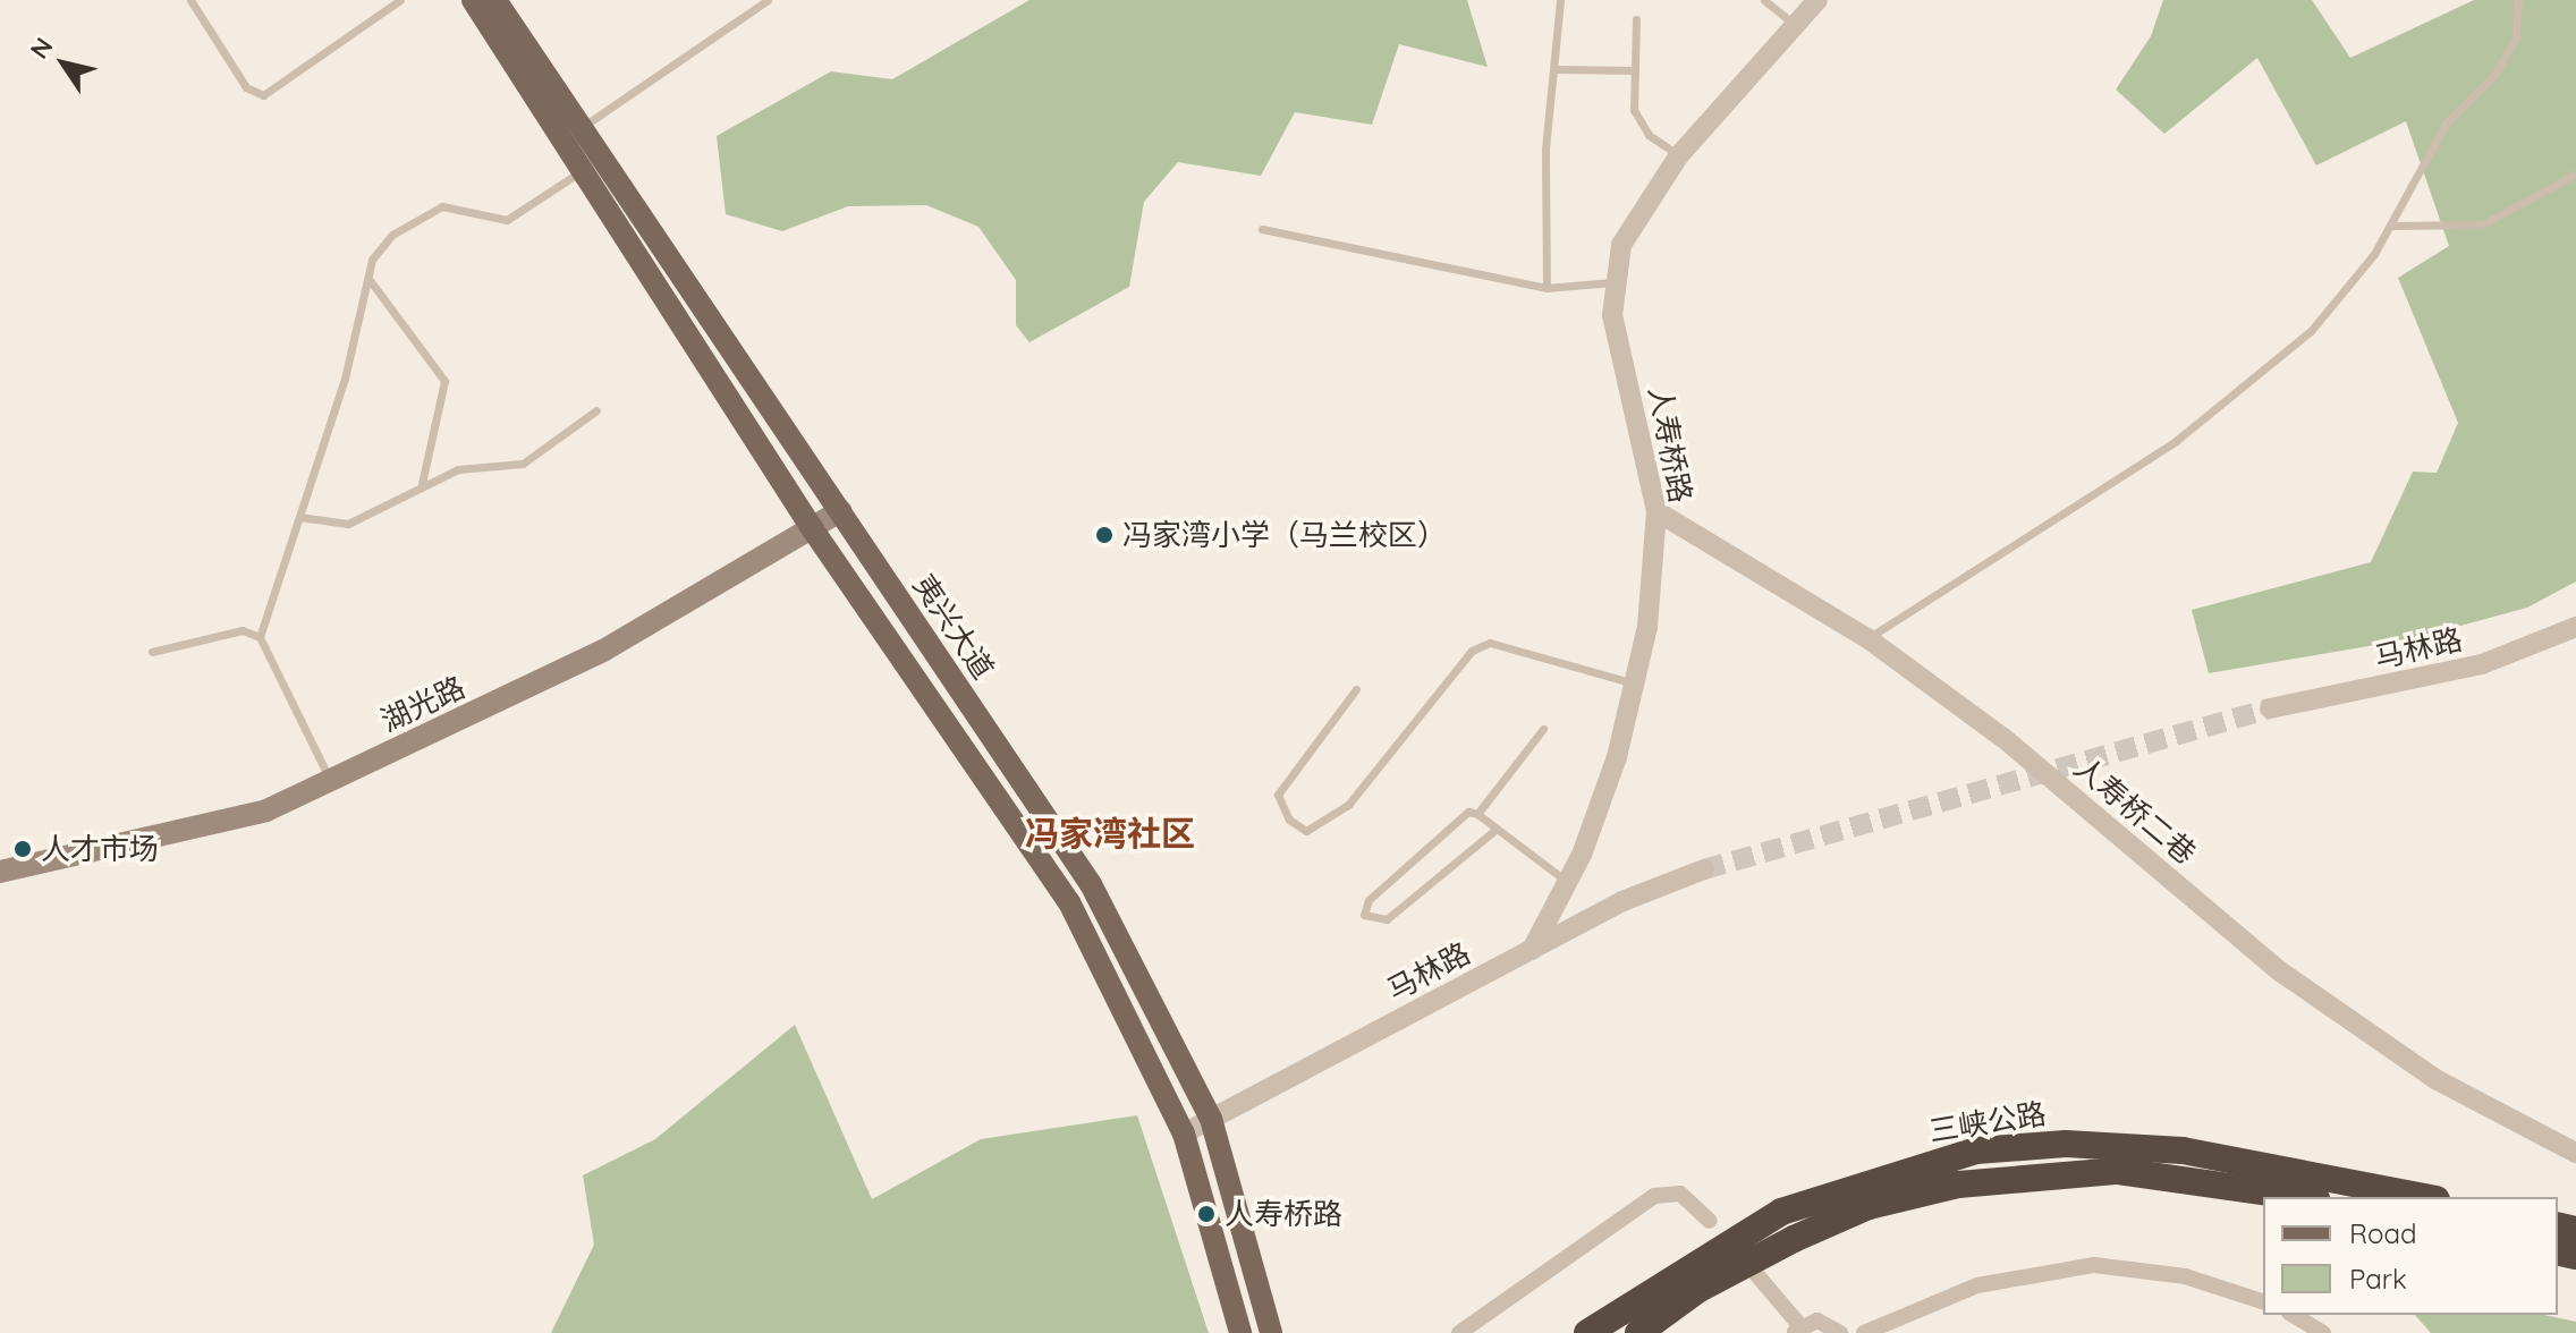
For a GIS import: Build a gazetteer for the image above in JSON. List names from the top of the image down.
{
  "streets": {
    "highway": ["三峡公路"],
    "main road": ["夷兴大道", "湖光路"],
    "street": ["人寿桥路", "马林路", "人寿桥二巷"]
  },
  "crossings": [
    ["人寿桥路", "马林路"],
    ["人寿桥路", "人寿桥二巷"],
    ["夷兴大道", "马林路"],
    ["夷兴大道", "湖光路"]
  ],
  "districts": ["冯家湾社区"],
  "places": ["冯家湾小学（马兰校区）", "人才市场", "人寿桥路"],
  "legend": ["Road", "Park"],
  "north": "top left"
}
